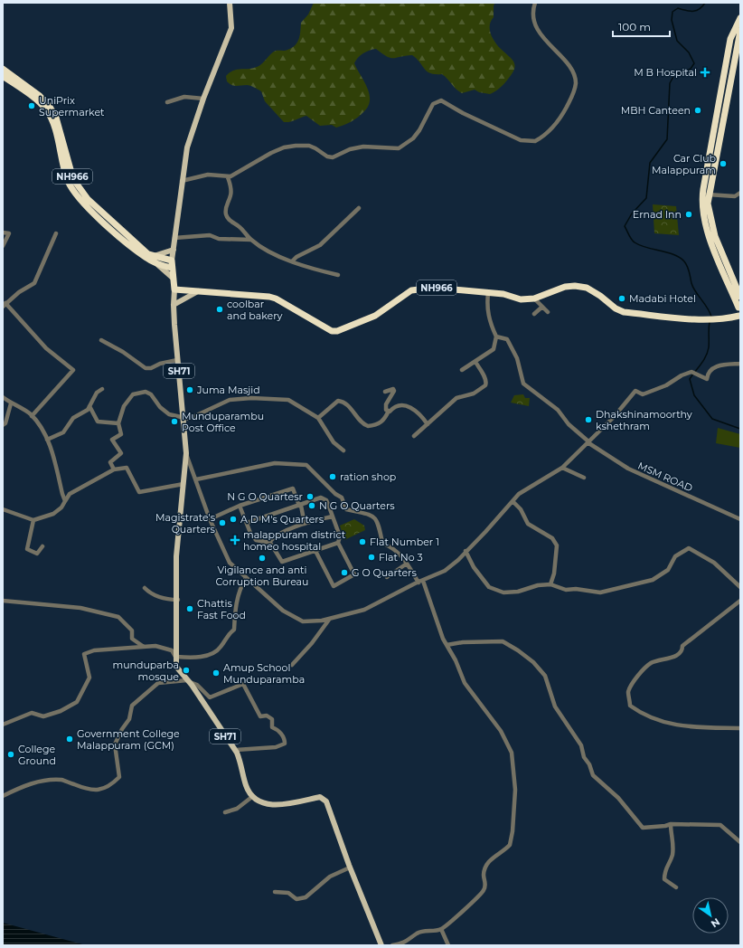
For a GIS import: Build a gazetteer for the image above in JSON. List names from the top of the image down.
{
  "streets": {
    "highway": ["NH966"],
    "main road": ["SH71"],
    "street": ["MSM ROAD"]
  },
  "crossings": [
    ["NH966", "SH71"]
  ],
  "places": {
    "health": ["M B Hospital", "malappuram district homeo hospital"],
    "other": [
      "UniPrix Supermarket",
      "MBH Canteen",
      "Car Club Malappuram",
      "Ernad Inn",
      "Madabi Hotel",
      "coolbar and bakery",
      "Juma Masjid",
      "Dhakshinamoorthy kshethram",
      "Munduparambu Post Office",
      "ration shop",
      "N G O Quartesr",
      "N G O Quarters",
      "A D M's Quarters",
      "Magistrate's Quarters",
      "Flat Number 1",
      "Flat No 3",
      "Vigilance and anti Corruption Bureau",
      "G O Quarters",
      "Chattis Fast Food",
      "munduparba mosque",
      "Amup School Munduparamba",
      "Government College Malappuram (GCM)",
      "College Ground"
    ]
  },
  "scale_bar": "100 m",
  "north": "bottom right"
}
